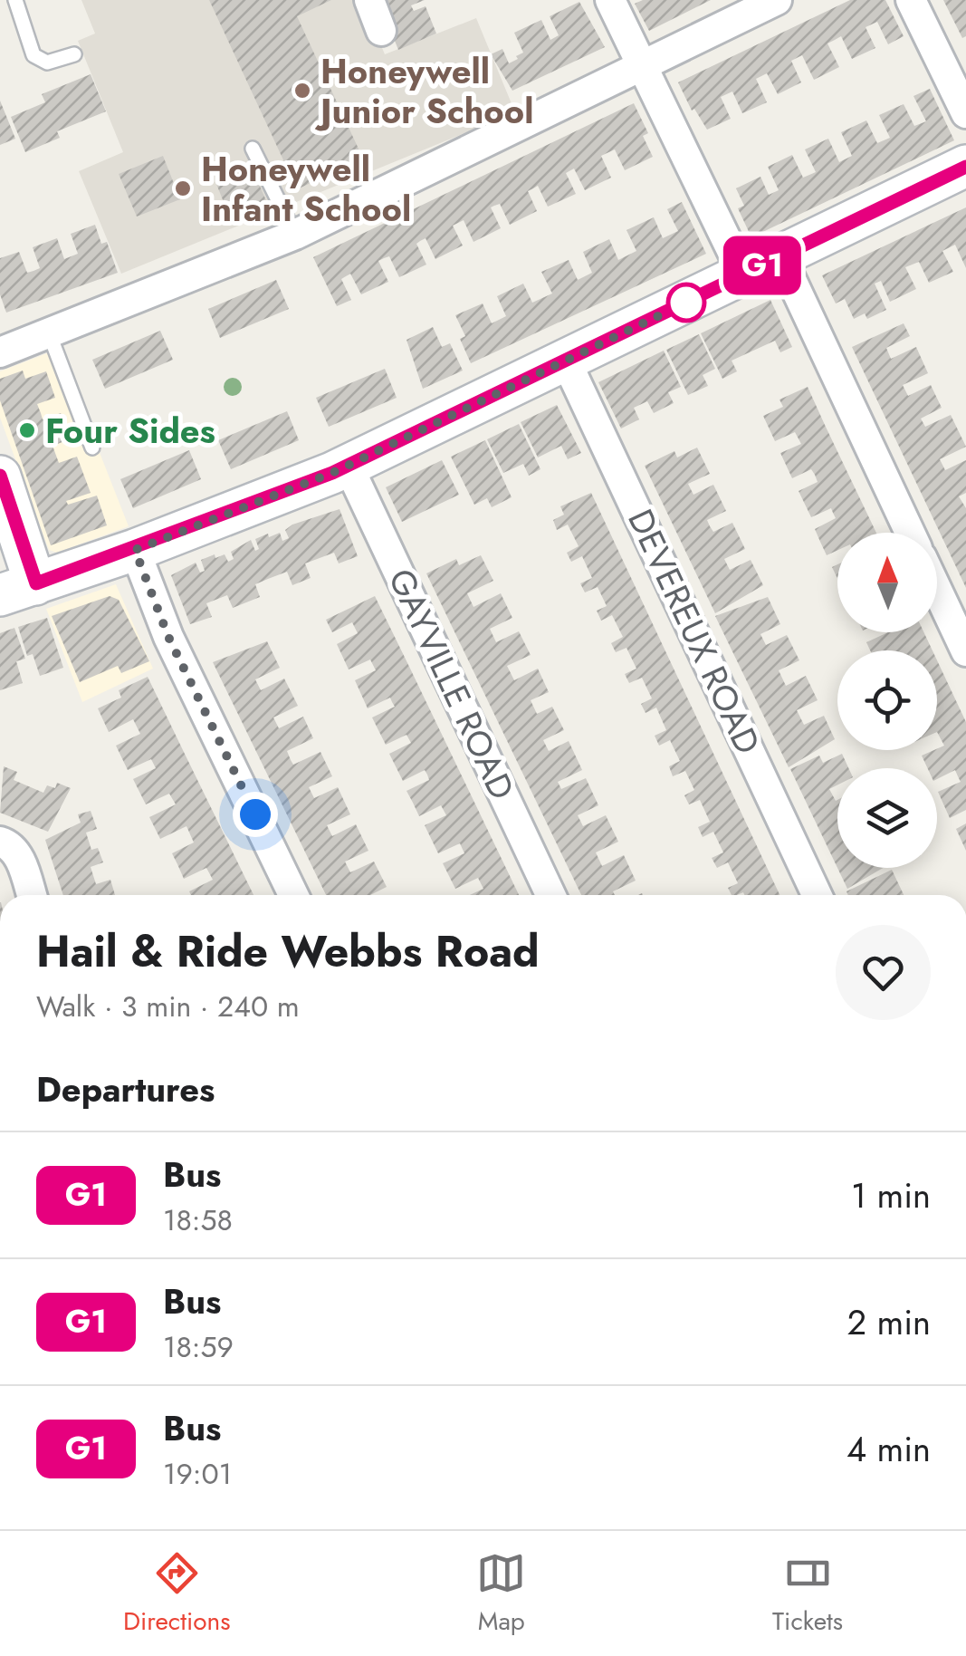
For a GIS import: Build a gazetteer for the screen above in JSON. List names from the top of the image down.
{
  "streets": {
    "street": ["DEVEREUX ROAD", "GAYVILLE ROAD"]
  },
  "places": ["Honeywell Junior School", "Honeywell Infant School", "Four Sides"],
  "lines": ["bus line G1"],
  "north": "top",
  "page": {
    "on_map": "G1",
    "heading": [
      ["Hail & Ride Webbs Road", "Walk · 3 min · 240 m"],
      "Departures"
    ],
    "list": [
      {
        "mark": "G1",
        "name": "Bus",
        "note": "18:58",
        "value": "1 min"
      },
      {
        "mark": "G1",
        "name": "Bus",
        "note": "18:59",
        "value": "2 min"
      },
      {
        "mark": "G1",
        "name": "Bus",
        "note": "19:01",
        "value": "4 min"
      }
    ],
    "tabs": ["Directions", "Map", "Tickets"]
  }
}
